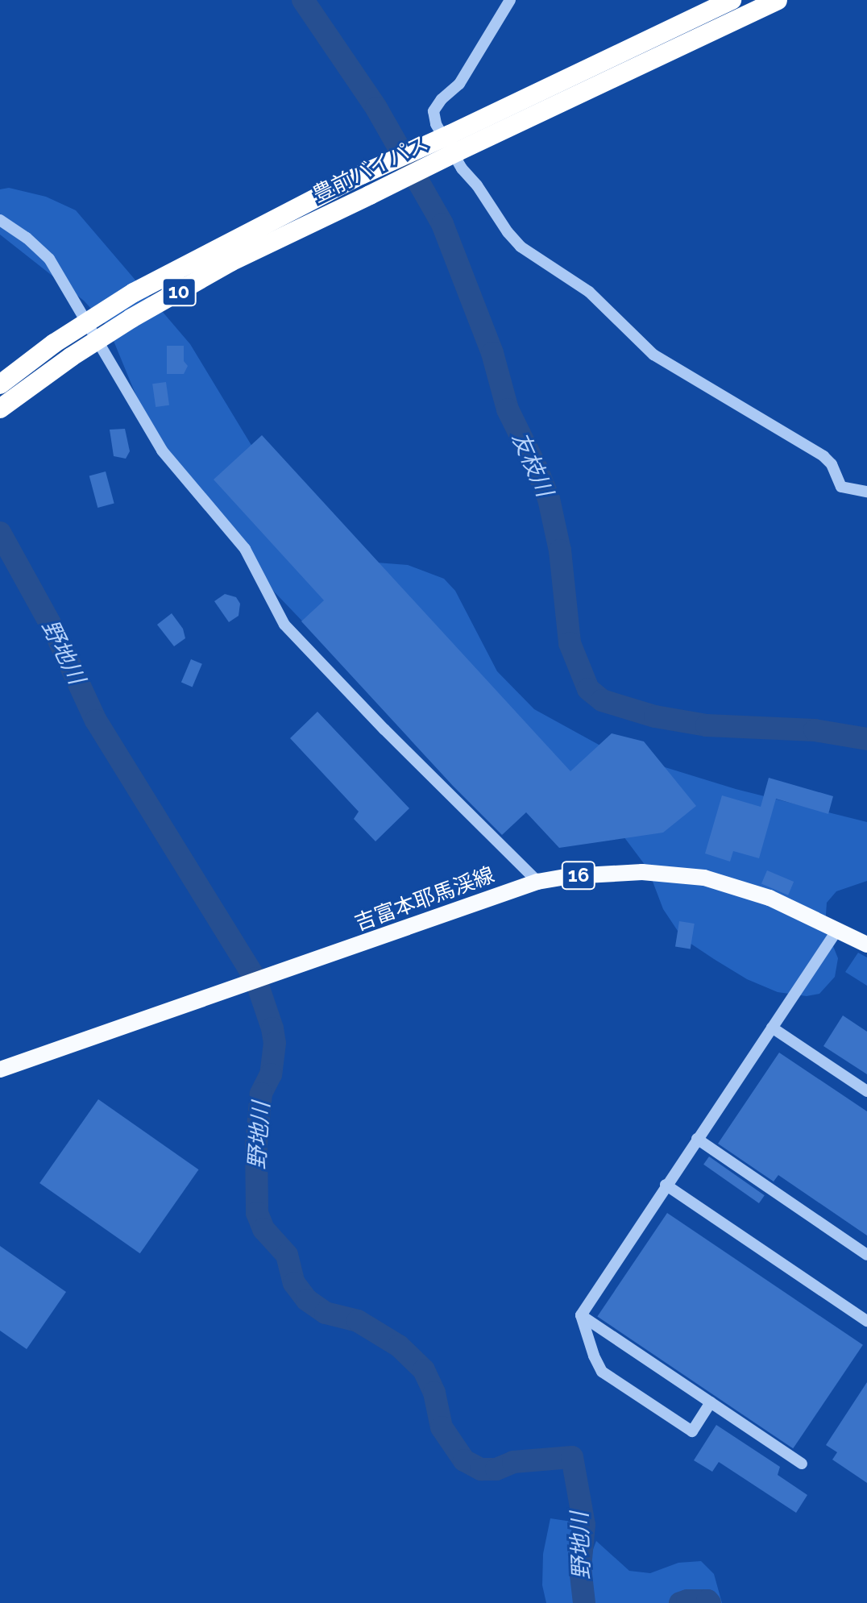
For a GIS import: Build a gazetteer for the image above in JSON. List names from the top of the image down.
{
  "streets": {
    "highway": ["豊前バイパス", "10"],
    "main road": ["16", "吉富本耶馬渓線"]
  },
  "water": ["友枝川", "野地川"]
}
